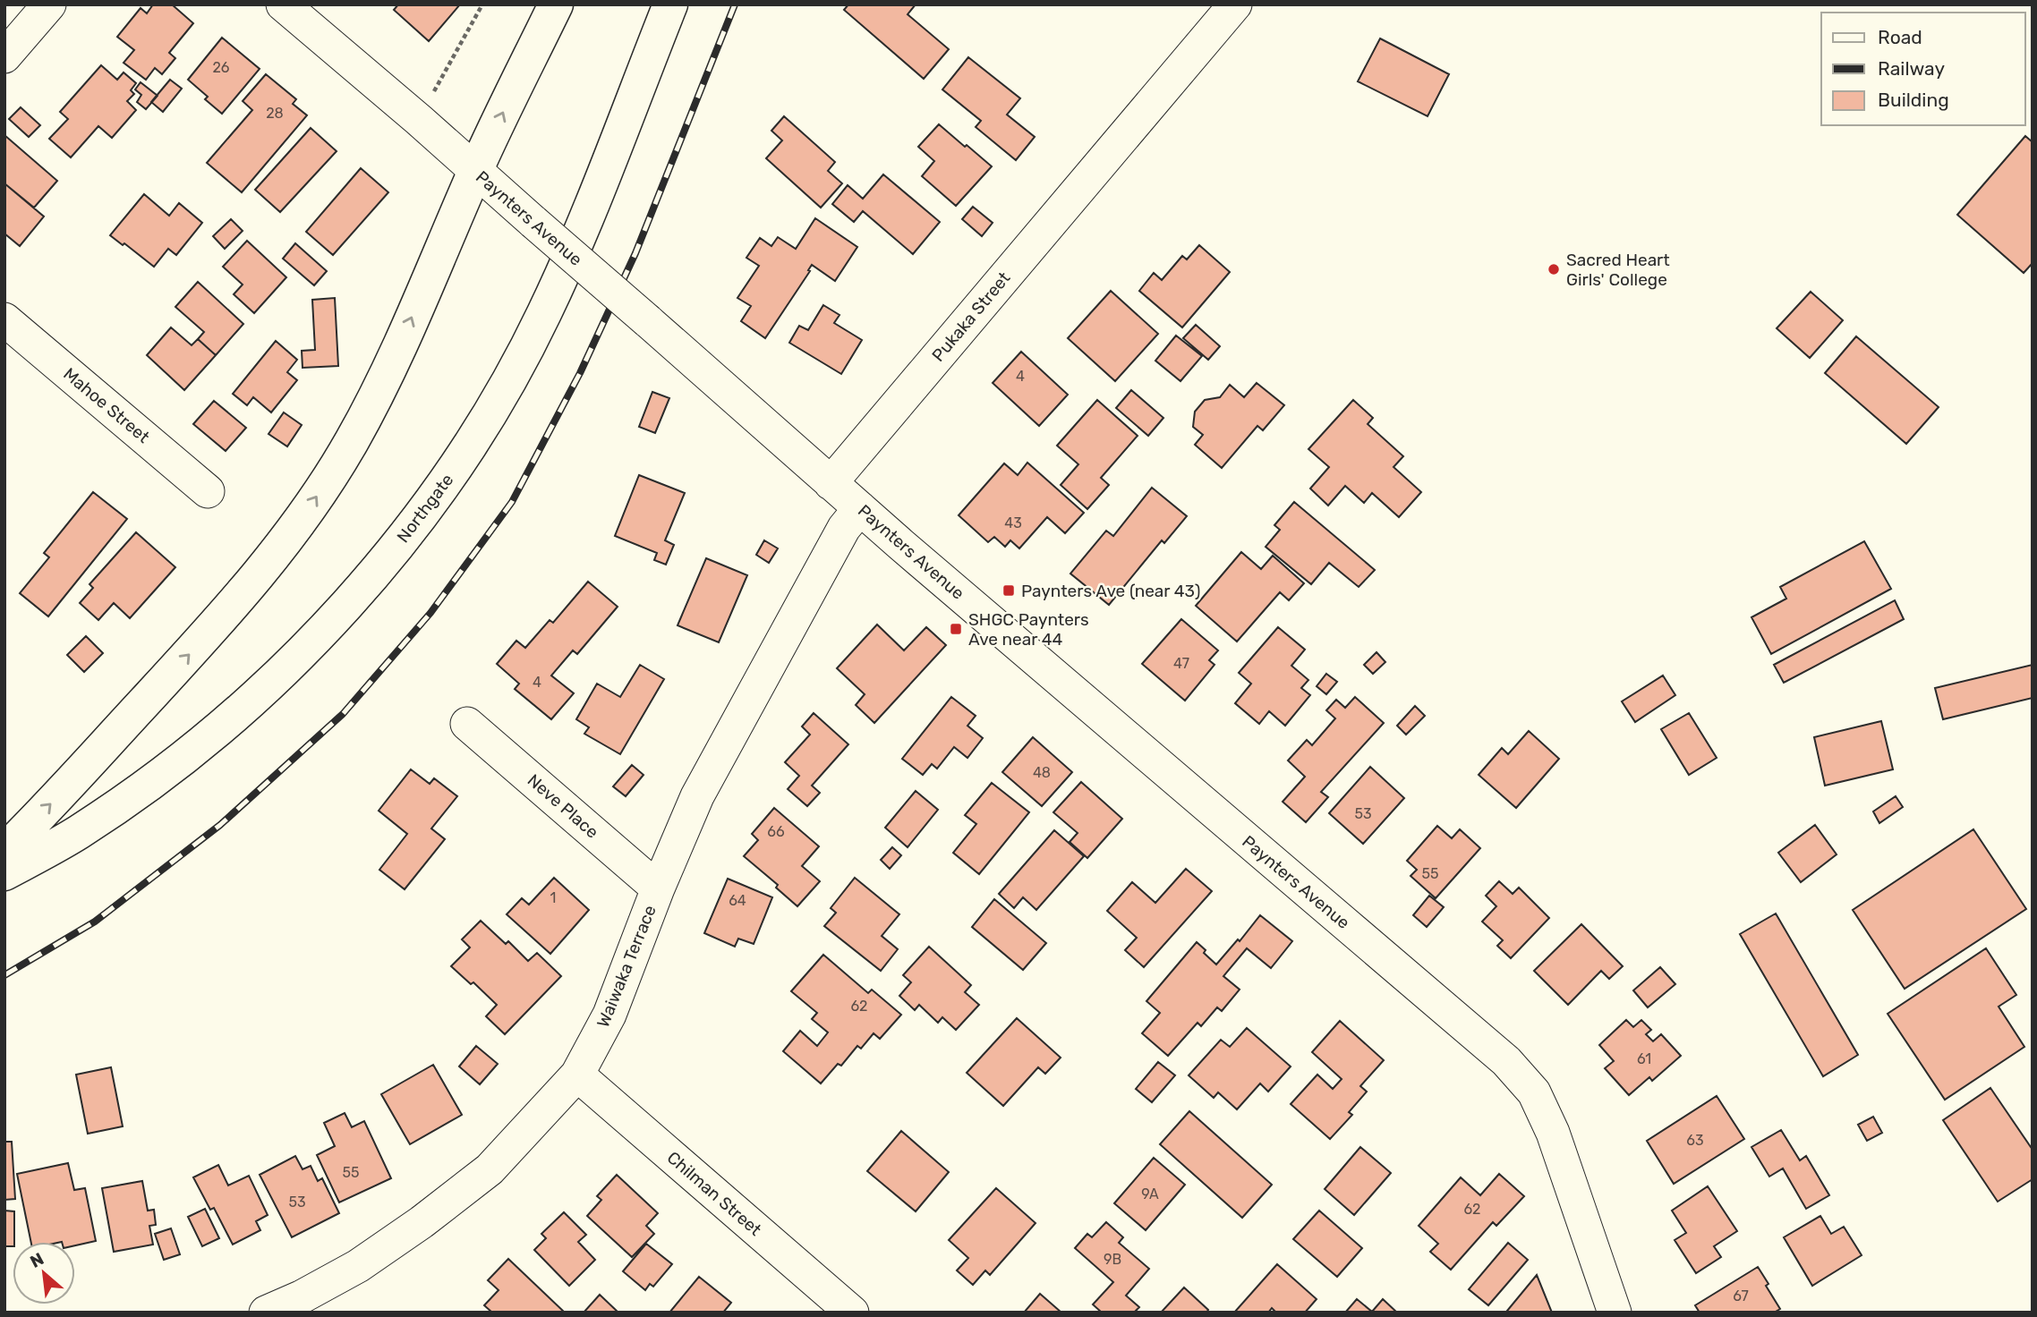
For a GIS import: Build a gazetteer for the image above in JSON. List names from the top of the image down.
{
  "streets": {
    "highway": ["Northgate"],
    "street": [
      "Paynters Avenue",
      "Pukaka Street",
      "Mahoe Street",
      "Neve Place",
      "Waiwaka Terrace",
      "Chilman Street"
    ]
  },
  "crossings": [
    ["Paynters Avenue", "Pukaka Street"],
    ["Paynters Avenue", "Waiwaka Terrace"],
    ["Neve Place", "Waiwaka Terrace"],
    ["Waiwaka Terrace", "Chilman Street"]
  ],
  "places": {
    "other": ["Sacred Heart Girls' College"],
    "transit": ["Paynters Ave (near 43)", "SHGC Paynters Ave near 44"]
  },
  "house_numbers": [
    "26",
    "28",
    "4",
    "43",
    "47",
    "4",
    "48",
    "53",
    "66",
    "55",
    "1",
    "64",
    "62",
    "61",
    "63",
    "55",
    "9A",
    "53",
    "62",
    "9B",
    "67"
  ],
  "legend": ["Road", "Railway", "Building"],
  "north": "top left"
}
